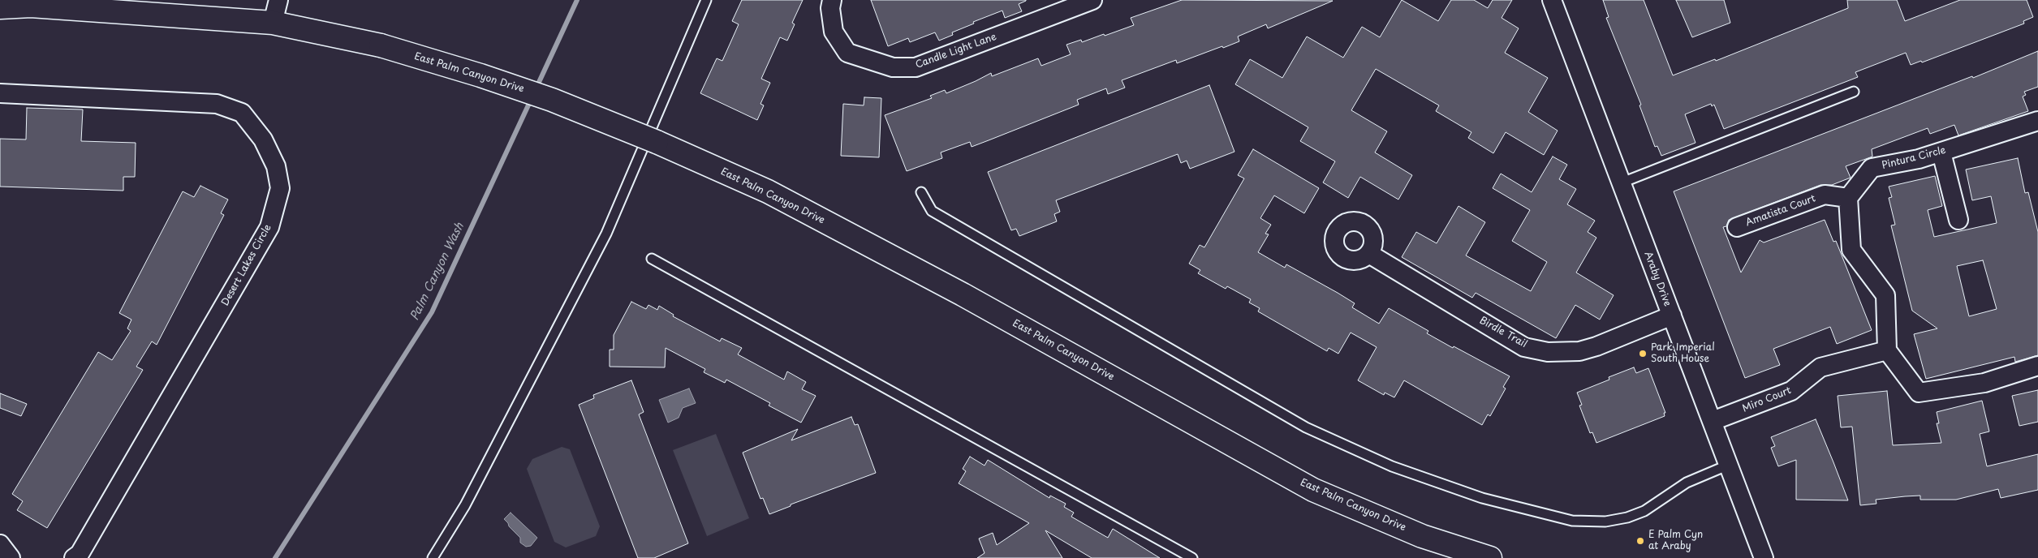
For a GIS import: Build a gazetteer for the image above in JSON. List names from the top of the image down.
{
  "streets": {
    "main road": ["East Palm Canyon Drive"],
    "street": [
      "Candle Light Lane",
      "Pintura Circle",
      "Amatista Court",
      "Desert Lakes Circle",
      "Araby Drive",
      "Birdle Trail",
      "Miro Court"
    ]
  },
  "crossings": [
    ["Pintura Circle", "Amatista Court"],
    ["Araby Drive", "Birdle Trail"],
    ["Araby Drive", "Miro Court"]
  ],
  "water": ["Palm Canyon Wash"],
  "places": ["Park Imperial South House", "E Palm Cyn at Araby"]
}
